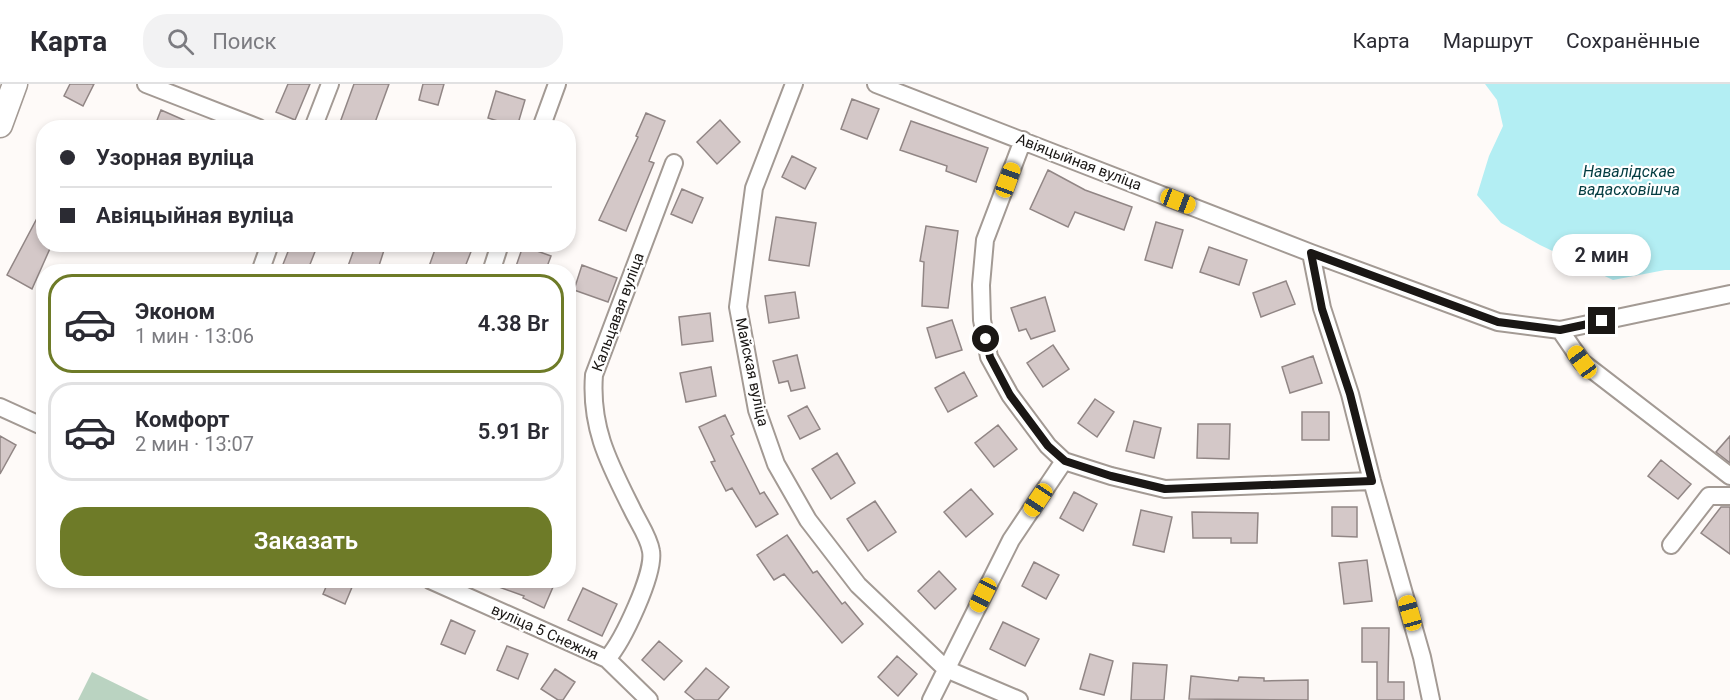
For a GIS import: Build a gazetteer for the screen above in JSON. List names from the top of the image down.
{
  "streets": {
    "street": [
      "Авіяцыйная вуліца",
      "Кальцавая вуліца",
      "Майская вуліца",
      "вуліца 5 Снежня"
    ]
  },
  "crossings": [
    ["Кальцавая вуліца", "вуліца 5 Снежня"]
  ],
  "water": ["Навалідскае вадасховішча"],
  "page": {
    "header": "Карта",
    "search": "Поиск",
    "nav": ["Карта", "Маршрут", "Сохранённые"],
    "banner": ["Узорная вуліца", "Авіяцыйная вуліца"],
    "bubble": "2 мин",
    "list": [
      {
        "name": "Эконом",
        "note": "1 мин · 13:06",
        "value": "4.38 Br"
      },
      {
        "name": "Комфорт",
        "note": "2 мин · 13:07",
        "value": "5.91 Br"
      }
    ],
    "buttons": "Заказать"
  }
}
